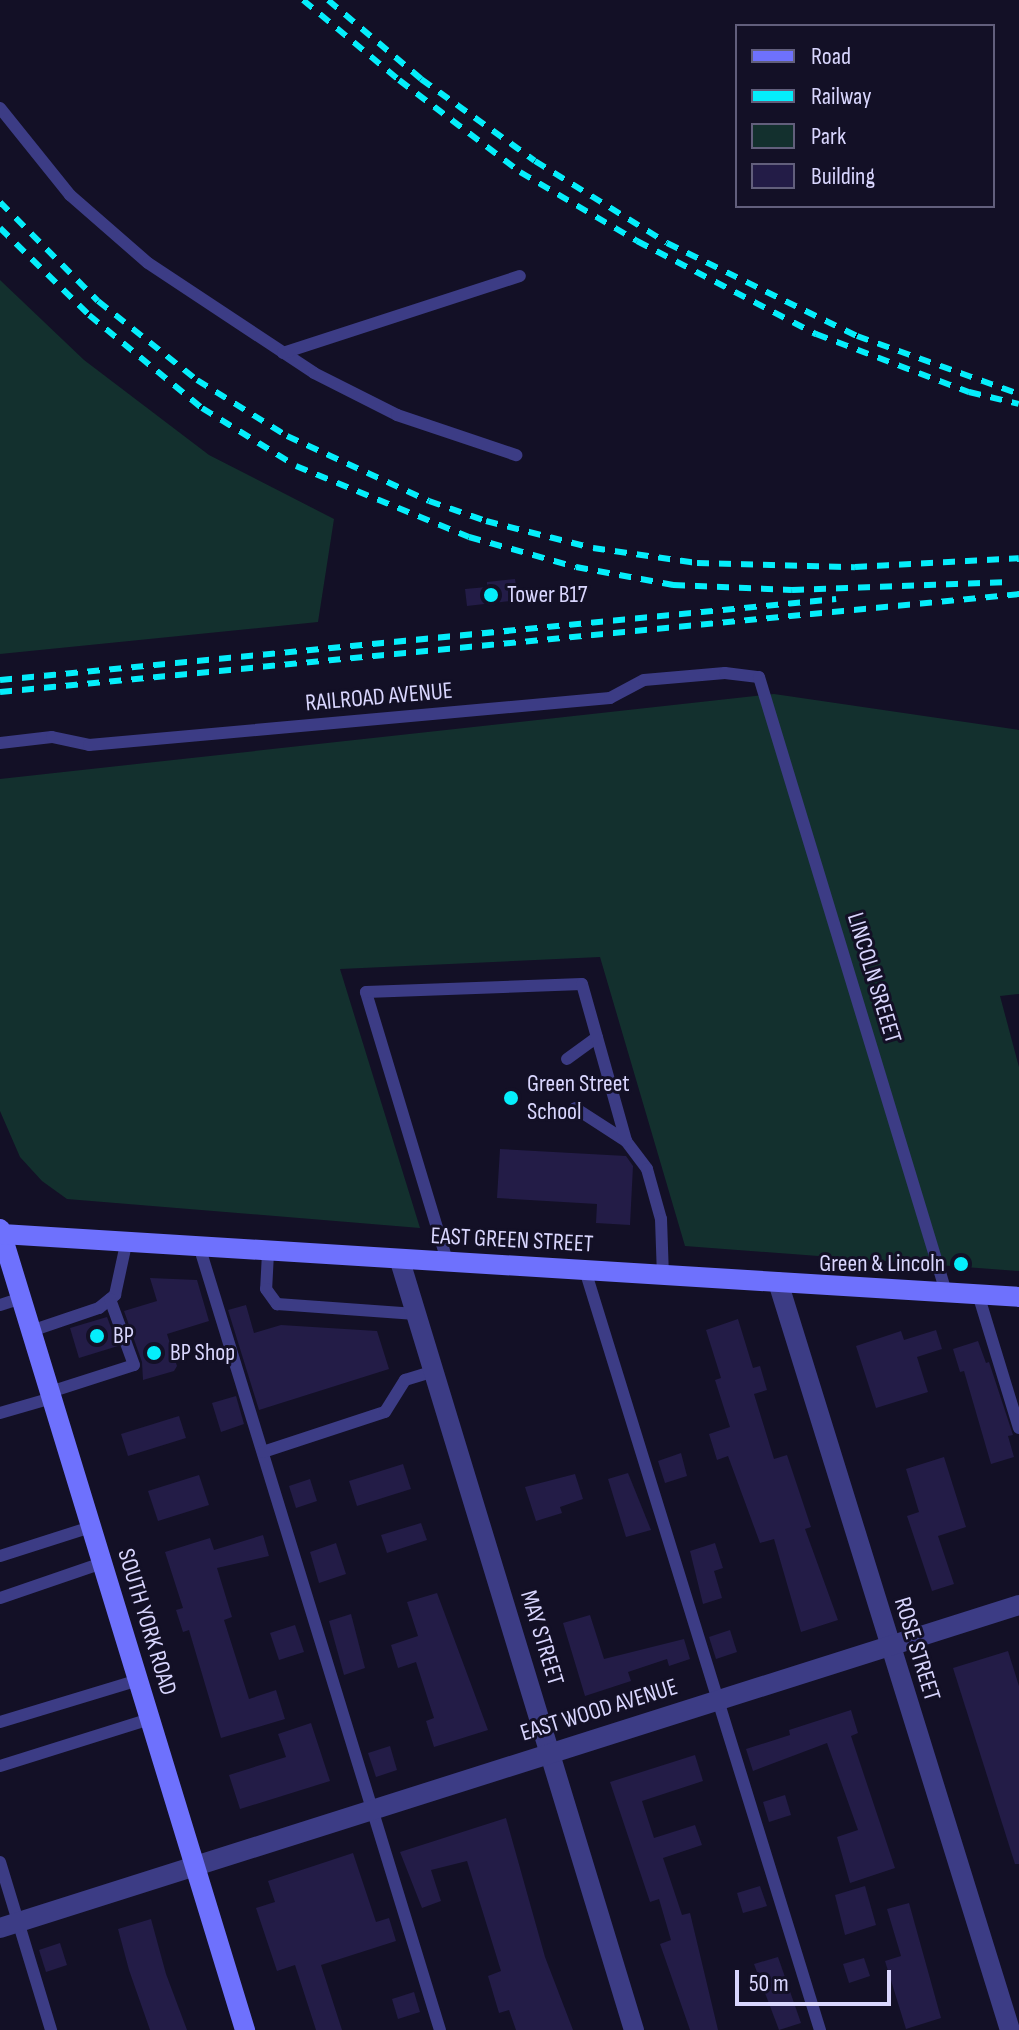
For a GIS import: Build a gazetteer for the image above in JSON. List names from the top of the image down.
{
  "streets": {
    "street": [
      "EAST GREEN STREET",
      "SOUTH YORK ROAD",
      "MAY STREET",
      "ROSE STREET",
      "EAST WOOD AVENUE"
    ],
    "lane": ["RAILROAD AVENUE", "LINCOLN SREEET"]
  },
  "crossings": [
    ["RAILROAD AVENUE", "LINCOLN SREEET"],
    ["LINCOLN SREEET", "EAST GREEN STREET"],
    ["EAST GREEN STREET", "SOUTH YORK ROAD"],
    ["EAST GREEN STREET", "MAY STREET"],
    ["EAST GREEN STREET", "ROSE STREET"],
    ["SOUTH YORK ROAD", "EAST WOOD AVENUE"],
    ["MAY STREET", "EAST WOOD AVENUE"],
    ["ROSE STREET", "EAST WOOD AVENUE"]
  ],
  "places": [
    "Tower B17",
    "Green Street School",
    "Green & Lincoln",
    "BP",
    "BP Shop"
  ],
  "legend": [
    "Road",
    "Railway",
    "Park",
    "Building"
  ],
  "scale_bar": "50 m"
}
